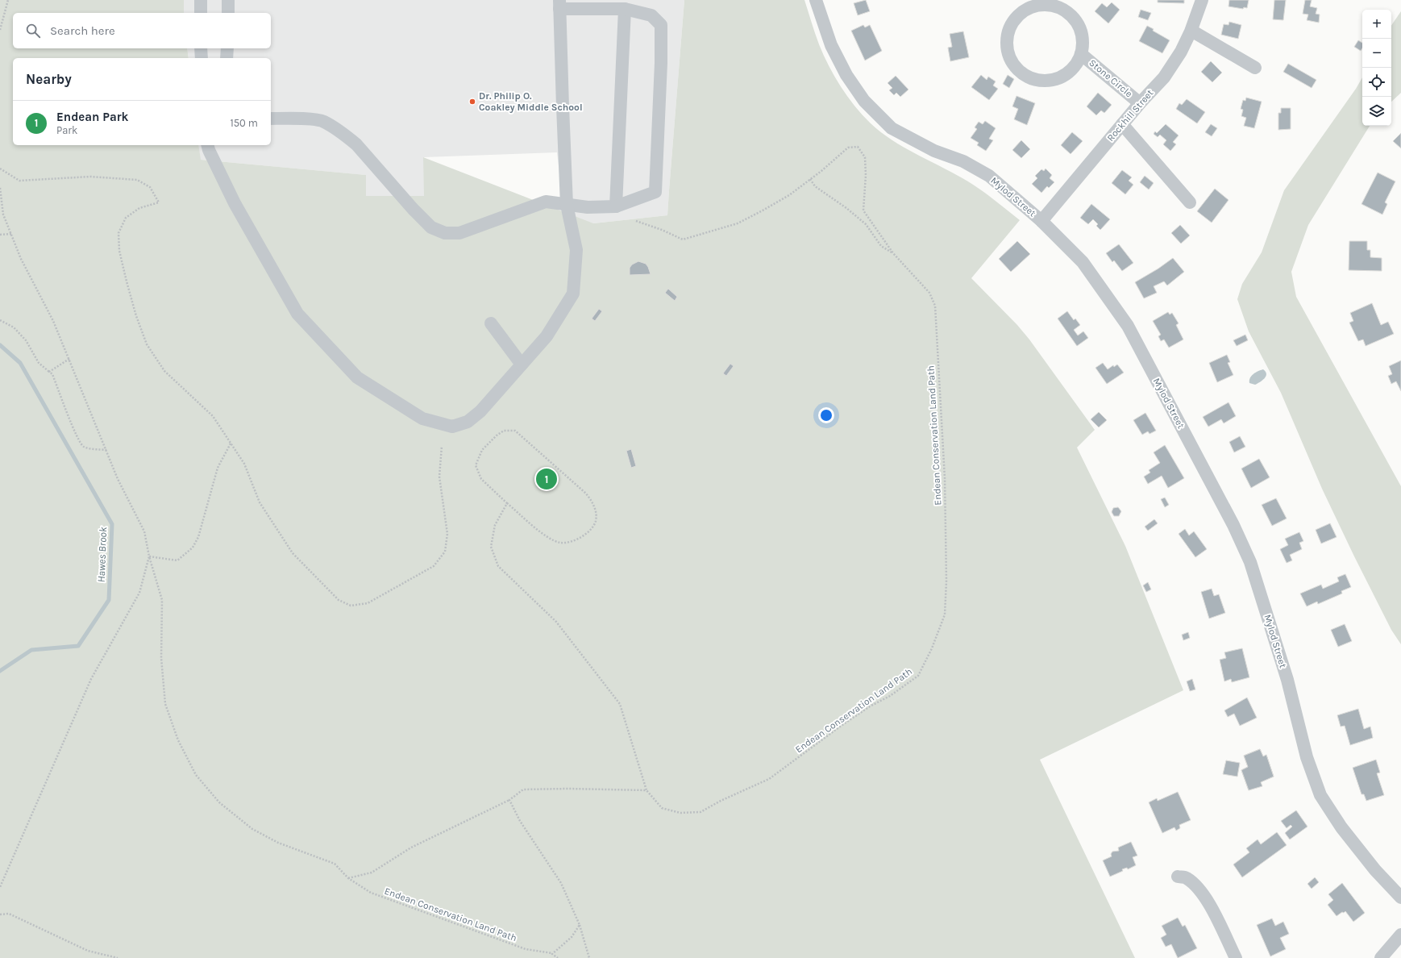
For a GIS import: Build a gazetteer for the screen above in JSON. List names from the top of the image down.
{
  "streets": {
    "street": ["Stone Circle", "Rockhill Street", "Mylod Street"],
    "path": ["Endean Conservation Land Path"]
  },
  "crossings": [
    ["Stone Circle", "Rockhill Street"],
    ["Rockhill Street", "Mylod Street"]
  ],
  "water": ["Hawes Brook"],
  "places": ["Dr. Philip O. Coakley Middle School"],
  "page": {
    "map_buttons": ["+", "−"],
    "search": "Search here",
    "heading": "Nearby",
    "list": [
      {
        "mark": "1",
        "name": "Endean Park",
        "note": "Park",
        "value": "150 m"
      }
    ],
    "pins": "1"
  }
}
